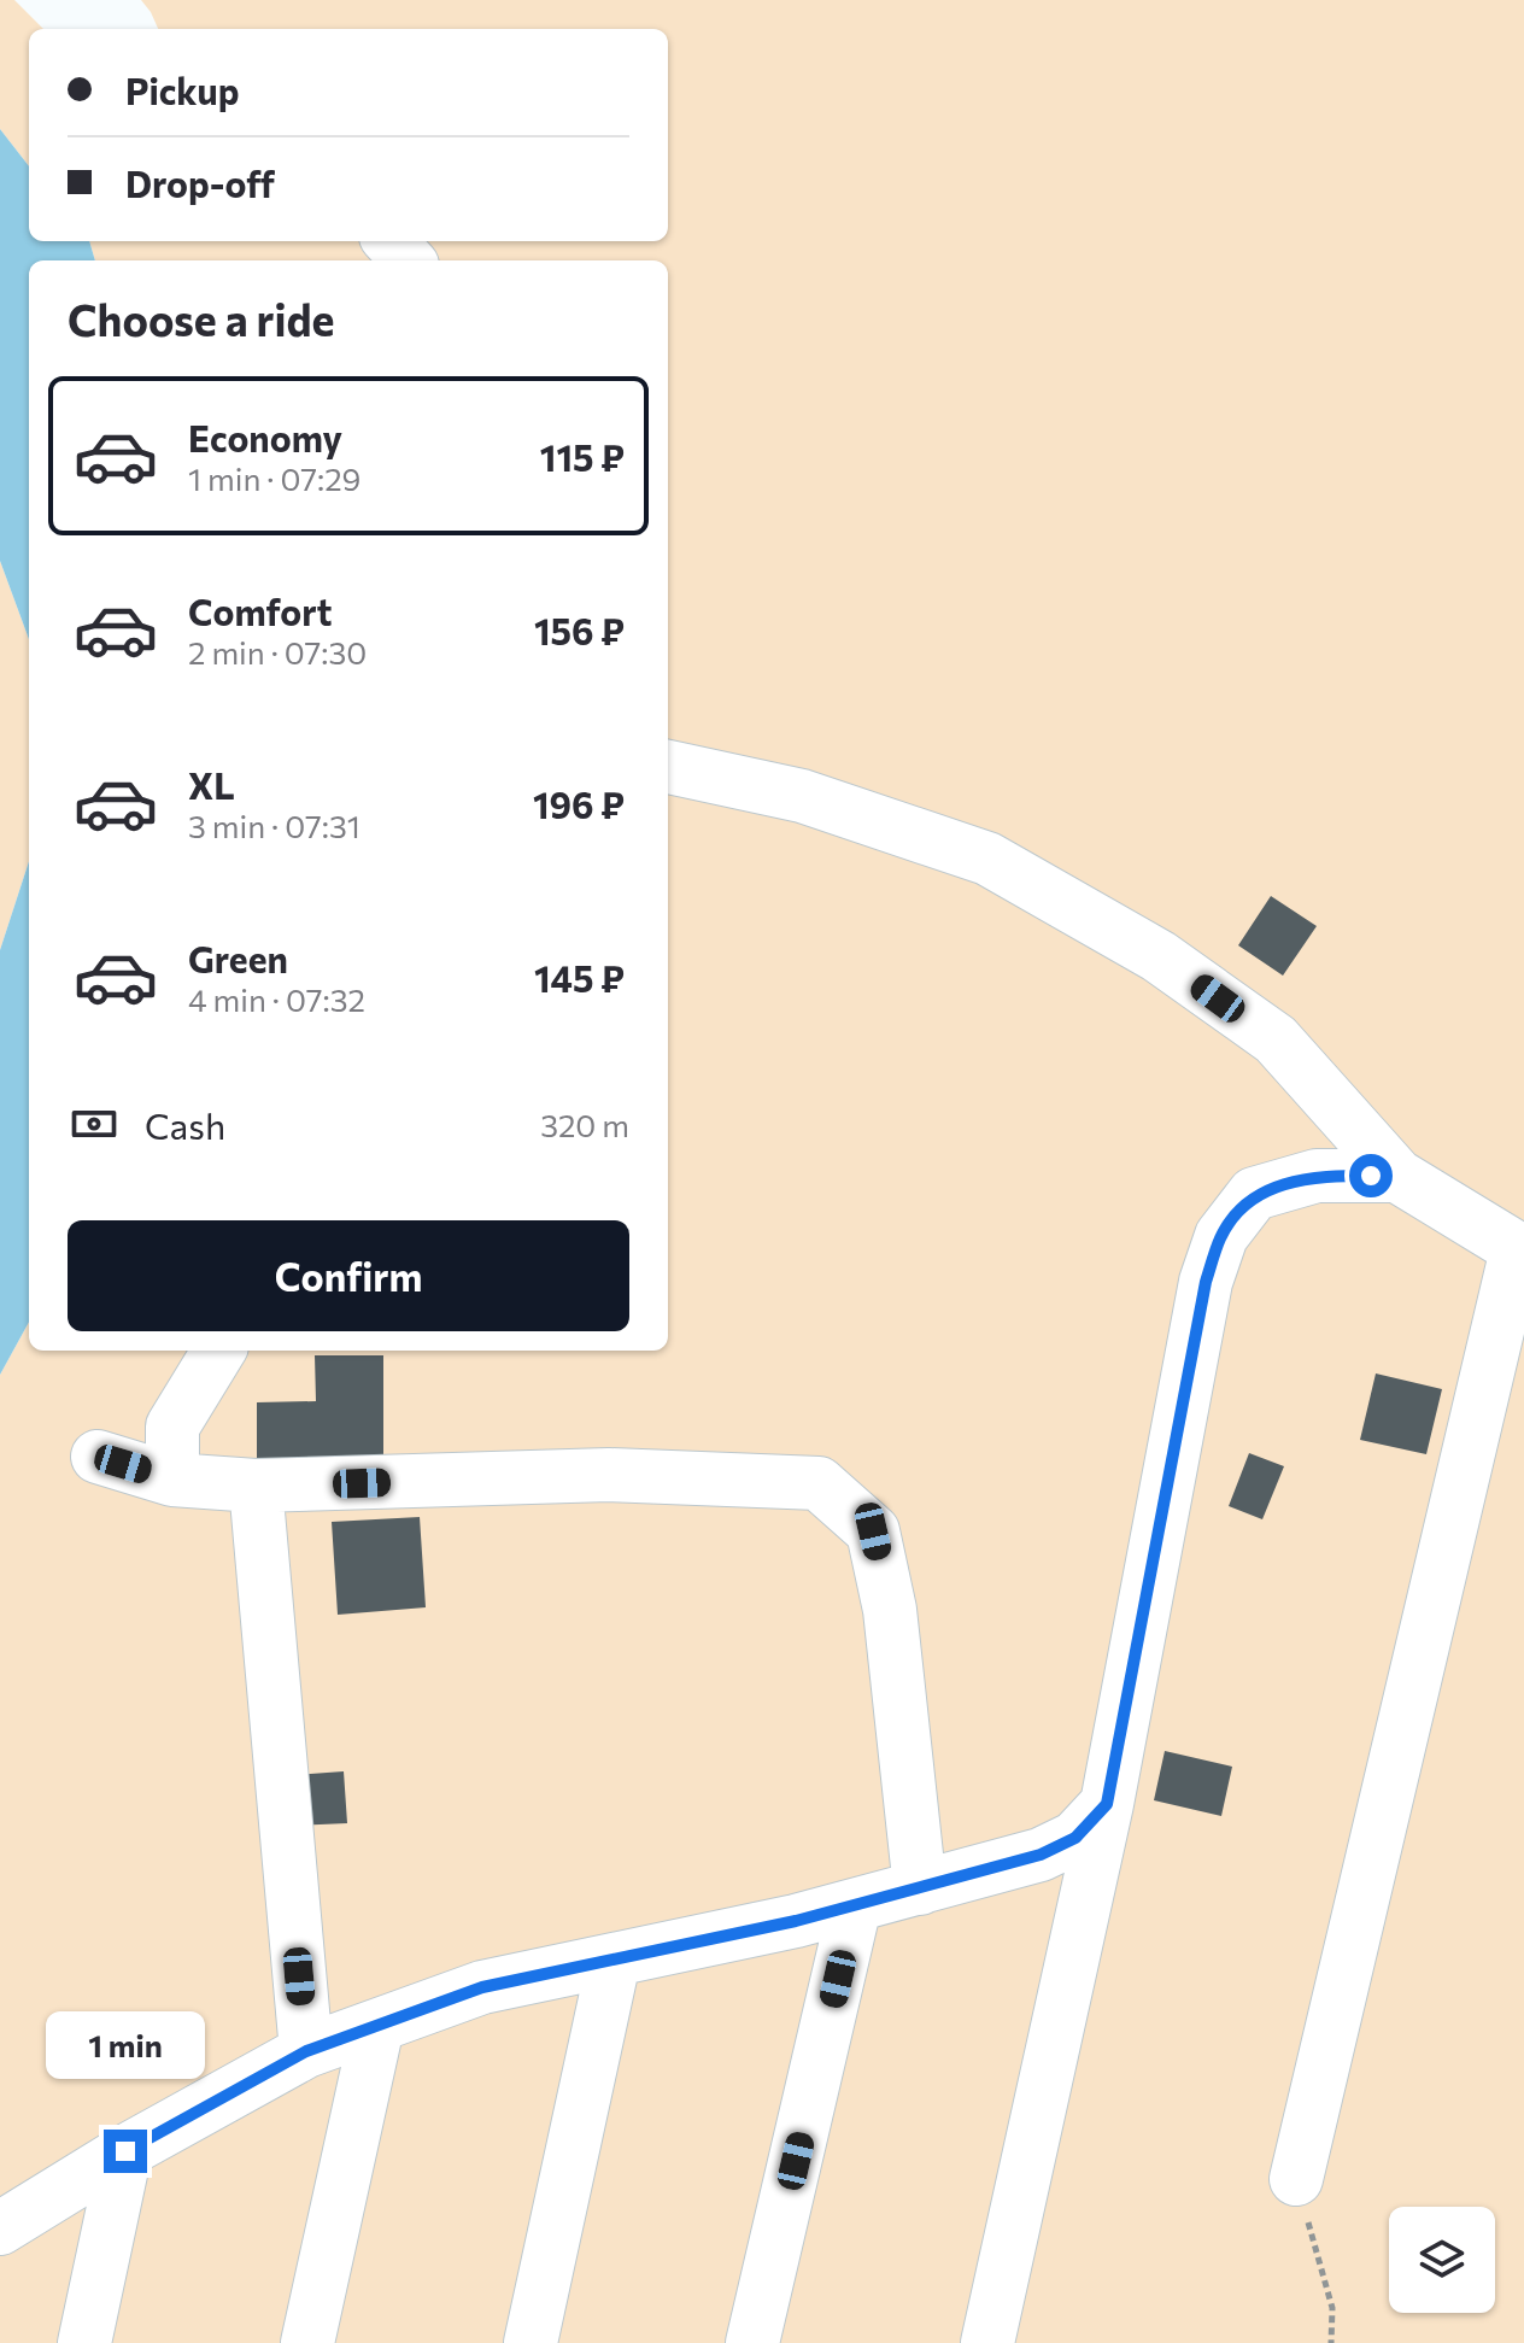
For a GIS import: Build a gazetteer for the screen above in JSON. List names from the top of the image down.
{
  "page": {
    "banner": ["Pickup", "Drop-off"],
    "heading": "Choose a ride",
    "list": [
      {
        "name": "Economy",
        "note": "1 min · 07:29",
        "value": "115 ₽"
      },
      {
        "name": "Comfort",
        "note": "2 min · 07:30",
        "value": "156 ₽"
      },
      {
        "name": "XL",
        "note": "3 min · 07:31",
        "value": "196 ₽"
      },
      {
        "name": "Green",
        "note": "4 min · 07:32",
        "value": "145 ₽"
      }
    ],
    "pay": ["Cash", "320 m"],
    "buttons": "Confirm",
    "bubble": "1 min"
  }
}
